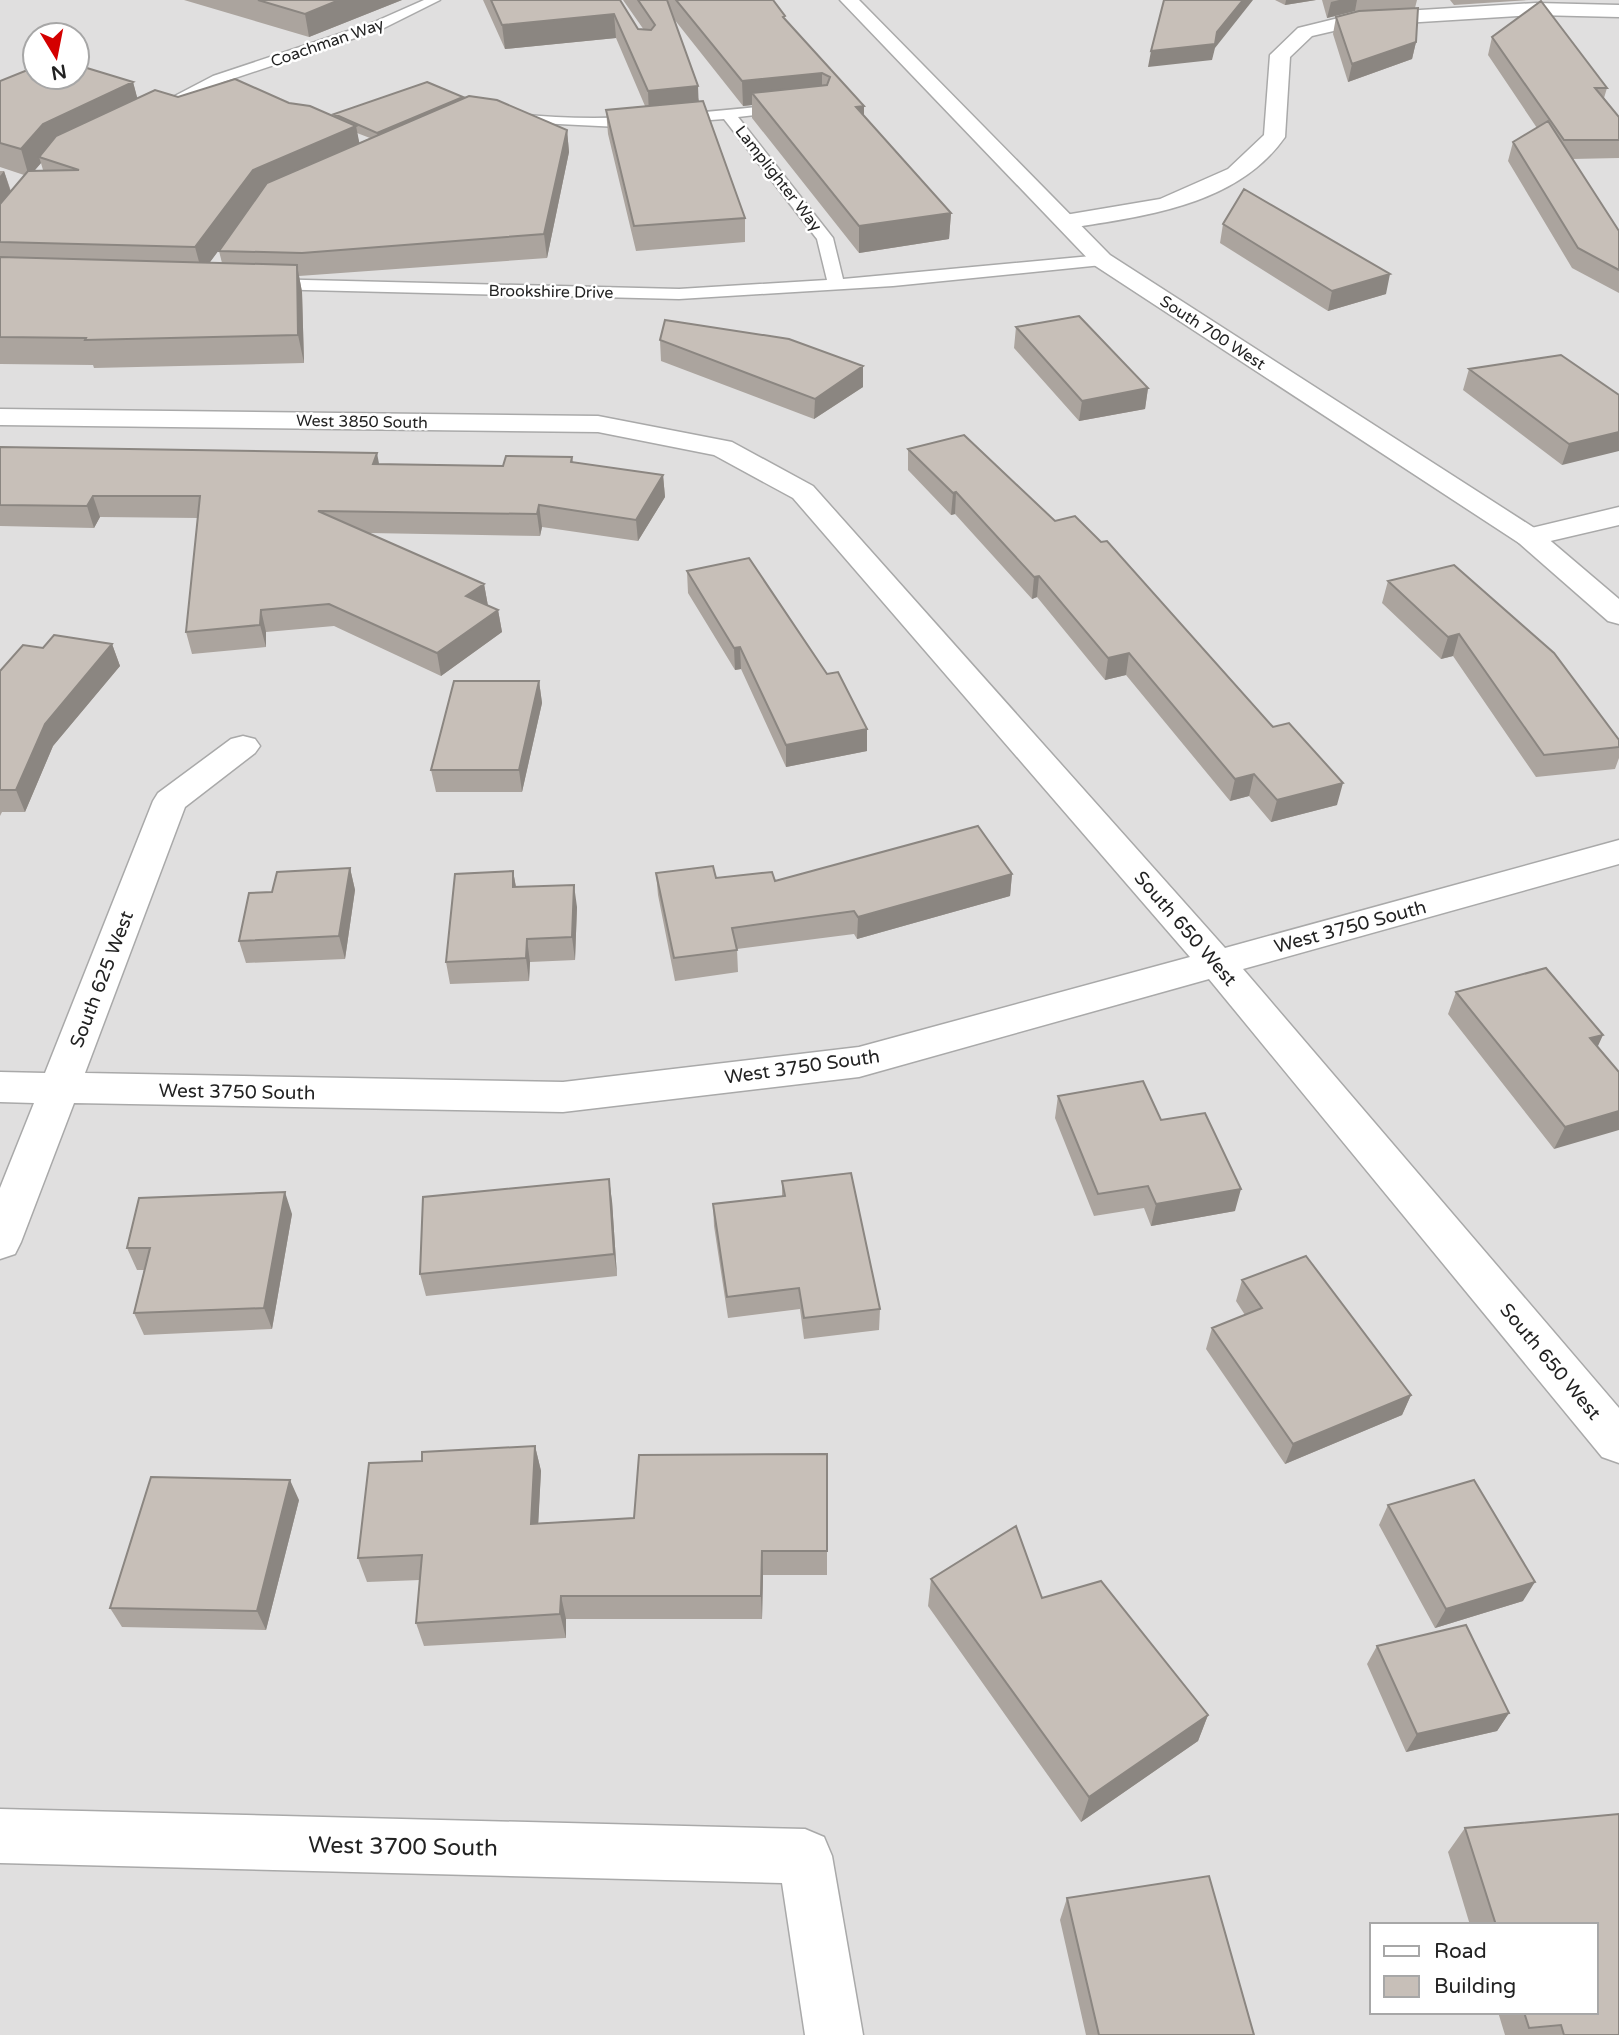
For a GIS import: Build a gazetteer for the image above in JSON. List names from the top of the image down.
{
  "streets": {
    "street": [
      "South 700 West",
      "West 3850 South",
      "West 3750 South",
      "South 650 West",
      "South 625 West",
      "West 3700 South"
    ],
    "lane": ["Coachman Way", "Lamplighter Way", "Brookshire Drive"]
  },
  "crossings": [
    ["Lamplighter Way", "Brookshire Drive"],
    ["Brookshire Drive", "South 700 West"],
    ["West 3850 South", "South 650 West"],
    ["West 3750 South", "South 650 West"],
    ["West 3750 South", "South 625 West"]
  ],
  "legend": ["Road", "Building"],
  "north": "bottom"
}
